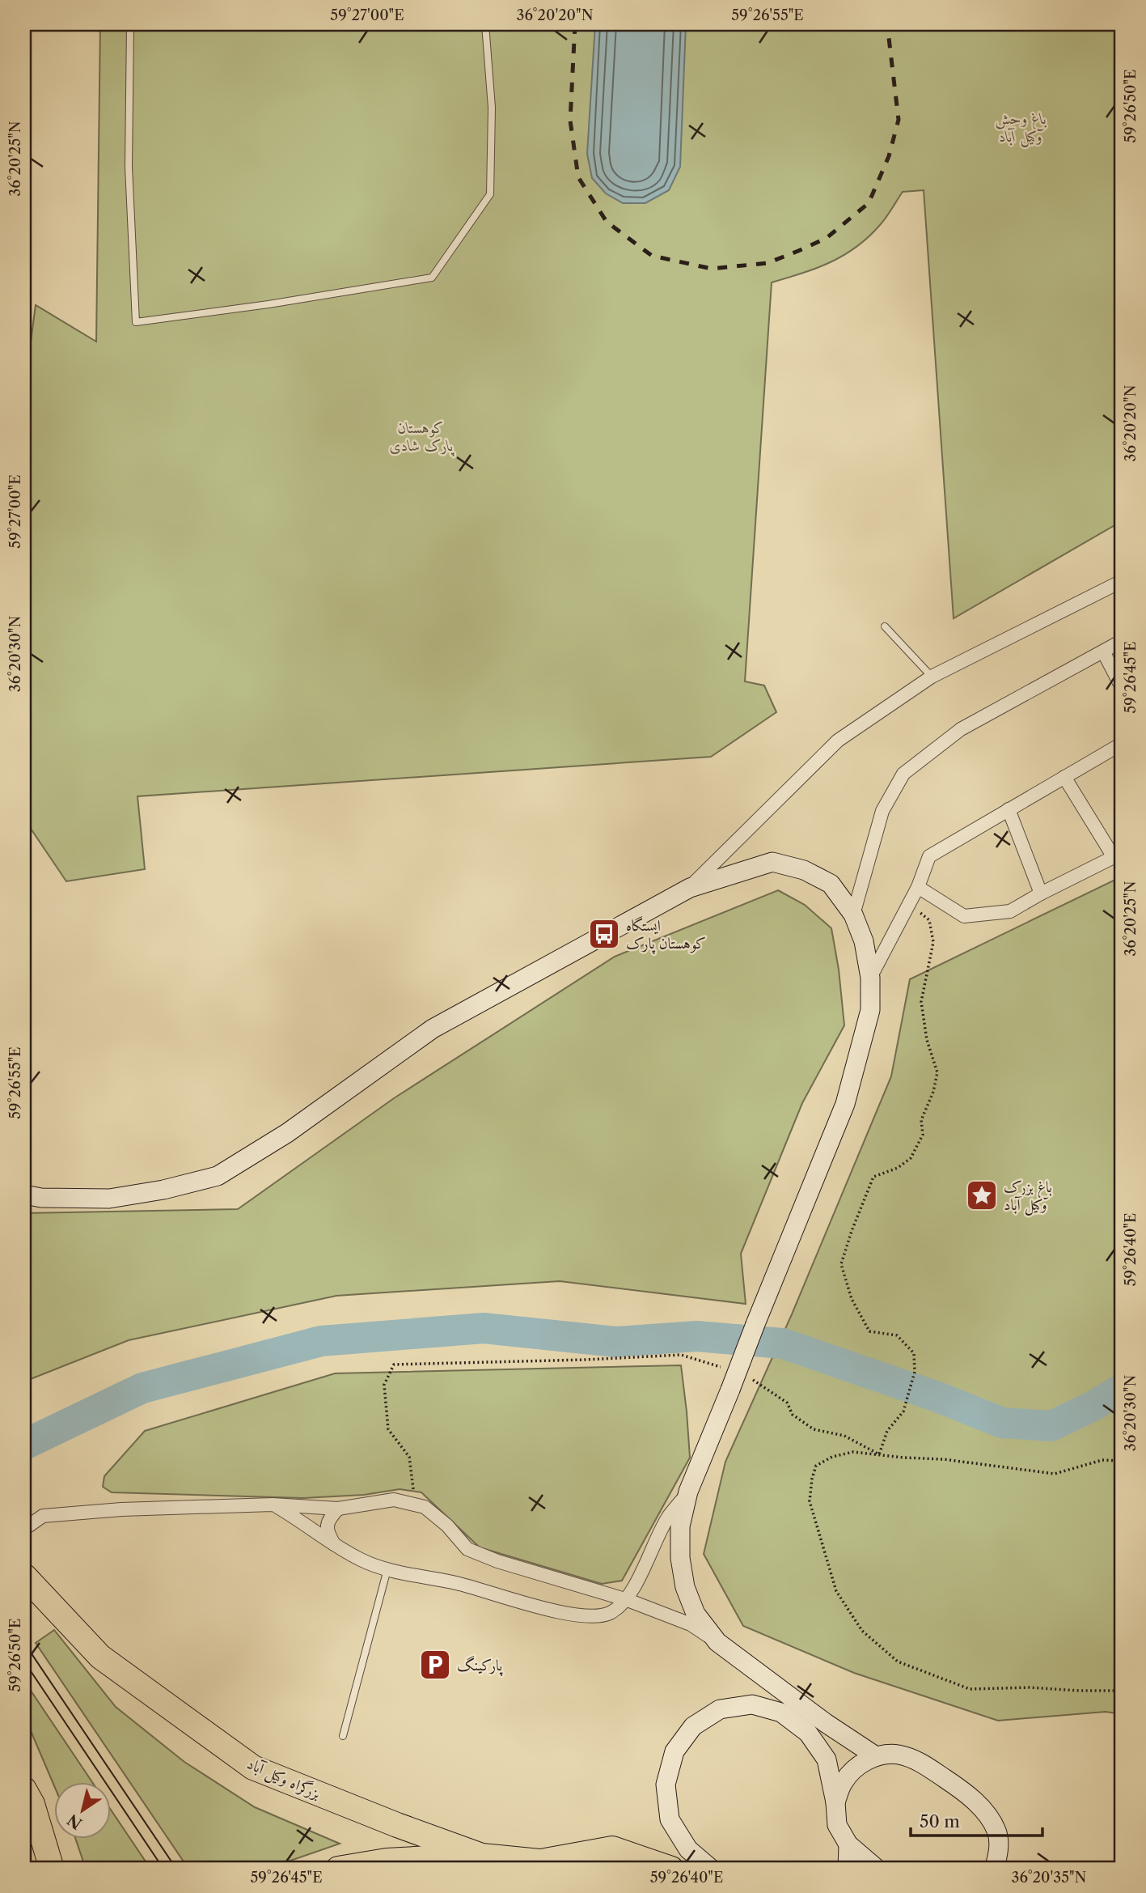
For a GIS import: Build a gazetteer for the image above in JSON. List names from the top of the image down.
{
  "streets": {
    "highway": ["بزرگراه وکیل آباد"]
  },
  "parks": ["باغ وحش وکیل آباد", "کوهستان پارک شادی"],
  "places": {
    "bus stop": ["ایستگاه کوهستان پارک"],
    "place": ["باغ بزرک وکیل آباد"],
    "parking": ["پارکینگ"]
  },
  "scale_bar": "50 m",
  "north": "bottom left",
  "coordinates": [
    "59°27'00\"E",
    "36°20'20\"N",
    "59°26'55\"E",
    "59°26'50\"E",
    "36°20'25\"N",
    "36°20'30\"N",
    "59°26'45\"E",
    "59°26'40\"E",
    "36°20'35\"N"
  ]
}
